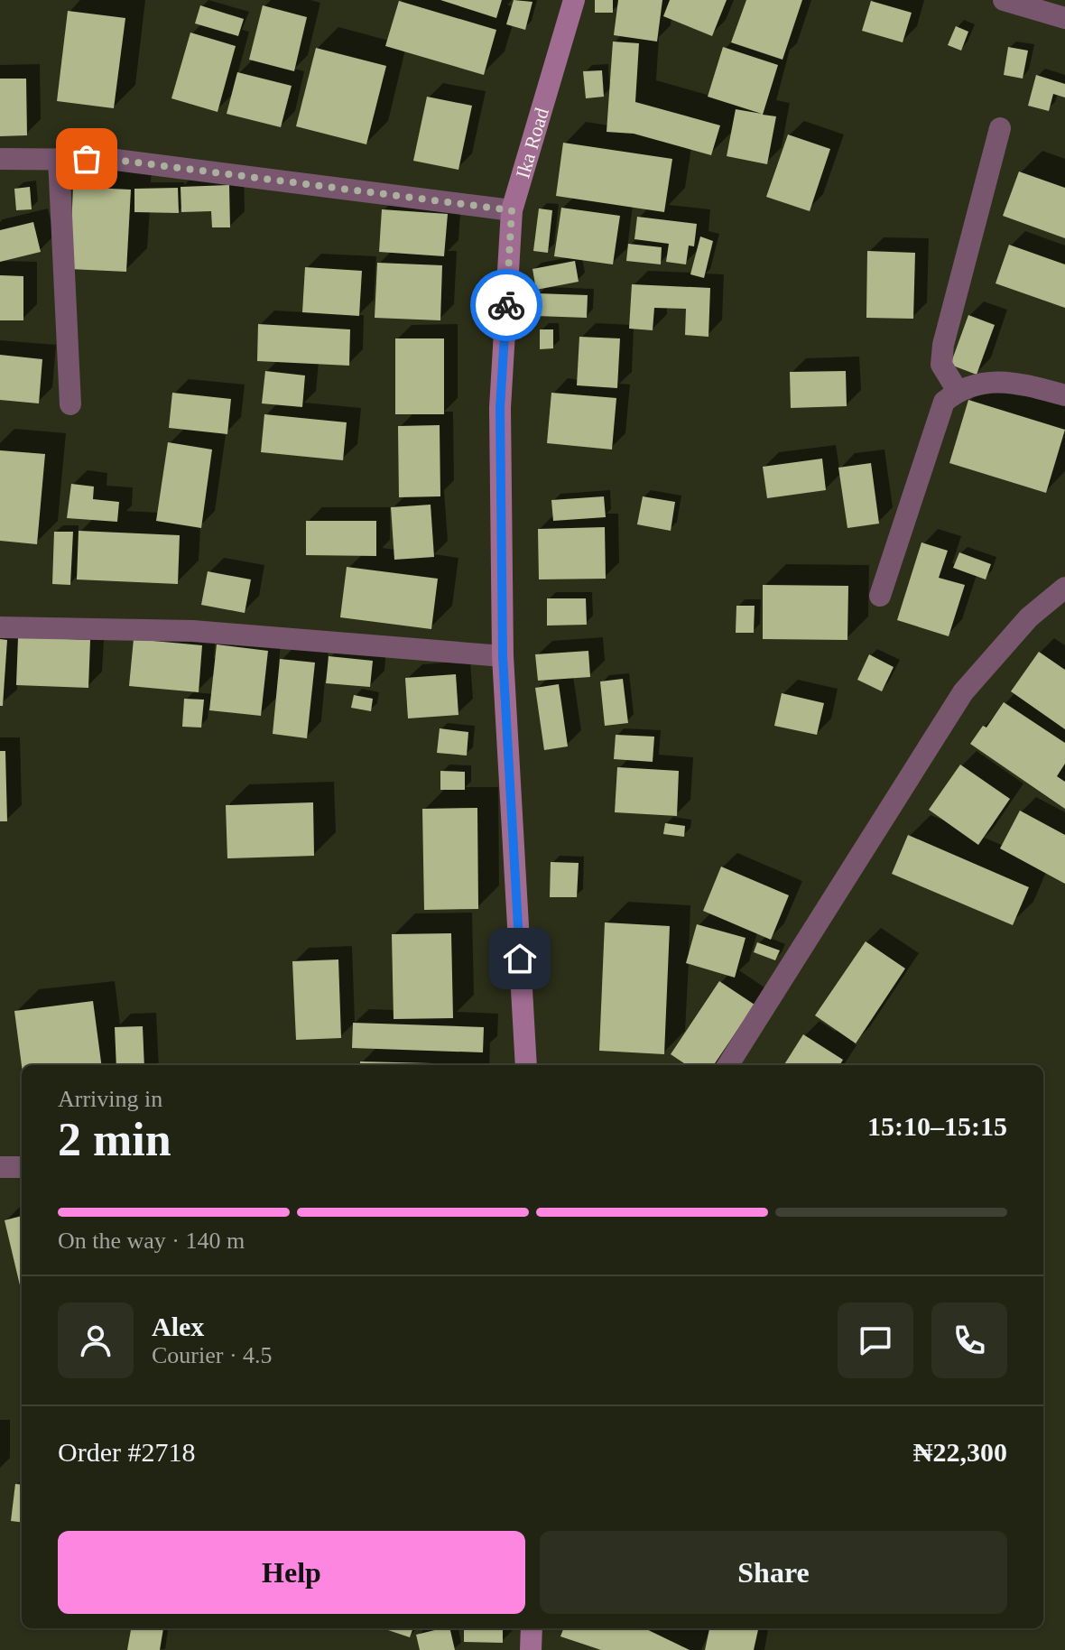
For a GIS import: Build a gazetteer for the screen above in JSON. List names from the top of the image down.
{
  "streets": {
    "street": ["Ika Road"]
  },
  "page": {
    "heading": ["2 min", "Arriving in", "15:10–15:15"],
    "panel": [
      "Alex",
      "Courier · 4.5",
      "Order #2718",
      "₦22,300"
    ],
    "bar": "On the way · 140 m",
    "buttons": ["Help", "Share"]
  }
}
